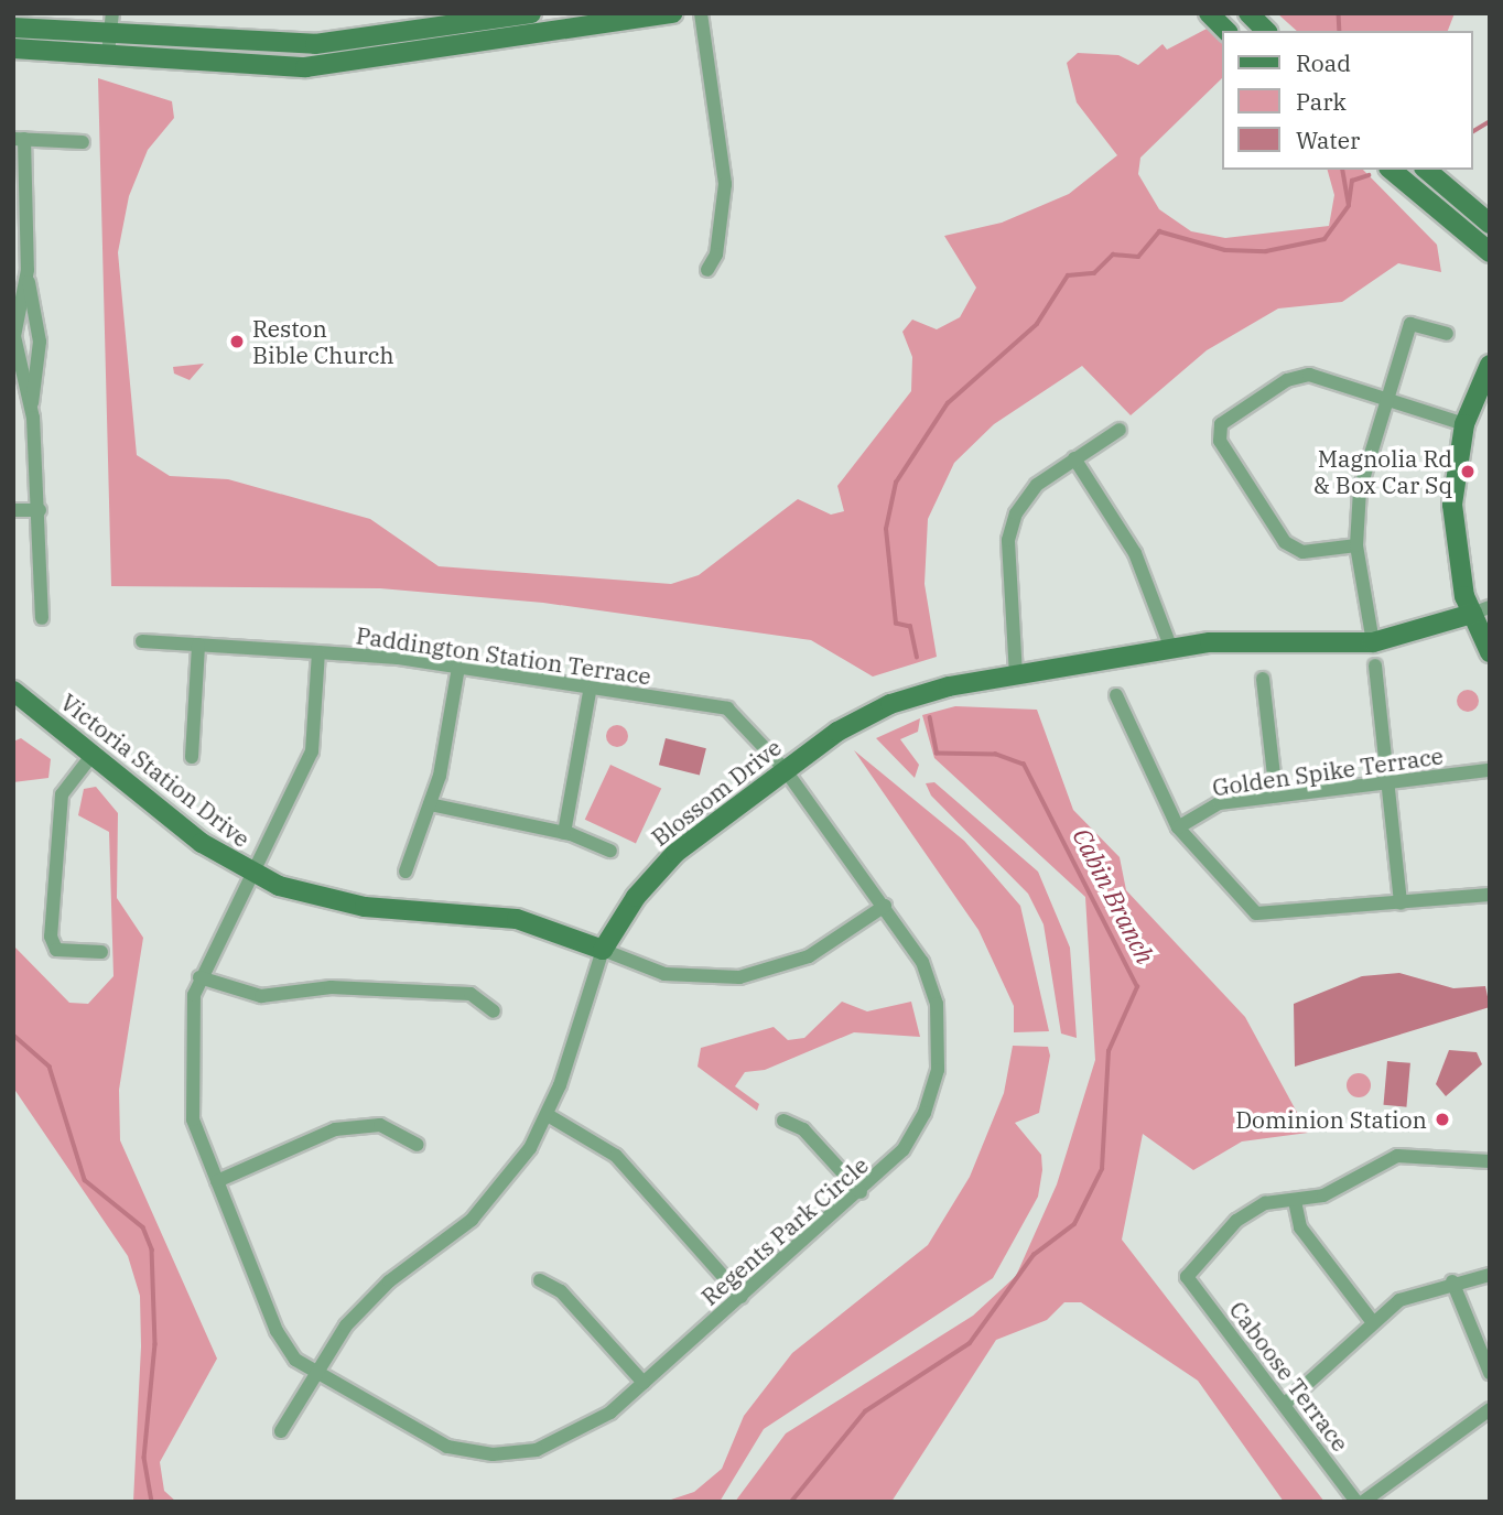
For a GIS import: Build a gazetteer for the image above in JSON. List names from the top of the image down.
{
  "streets": {
    "street": [
      "Paddington Station Terrace",
      "Victoria Station Drive",
      "Golden Spike Terrace",
      "Blossom Drive",
      "Regents Park Circle",
      "Caboose Terrace"
    ]
  },
  "crossings": [
    ["Paddington Station Terrace", "Blossom Drive"],
    ["Paddington Station Terrace", "Regents Park Circle"],
    ["Victoria Station Drive", "Blossom Drive"],
    ["Victoria Station Drive", "Regents Park Circle"],
    ["Blossom Drive", "Regents Park Circle"]
  ],
  "water": ["Cabin Branch"],
  "places": ["Reston Bible Church", "Magnolia Rd & Box Car Sq", "Dominion Station"],
  "legend": ["Road", "Park", "Water"]
}
